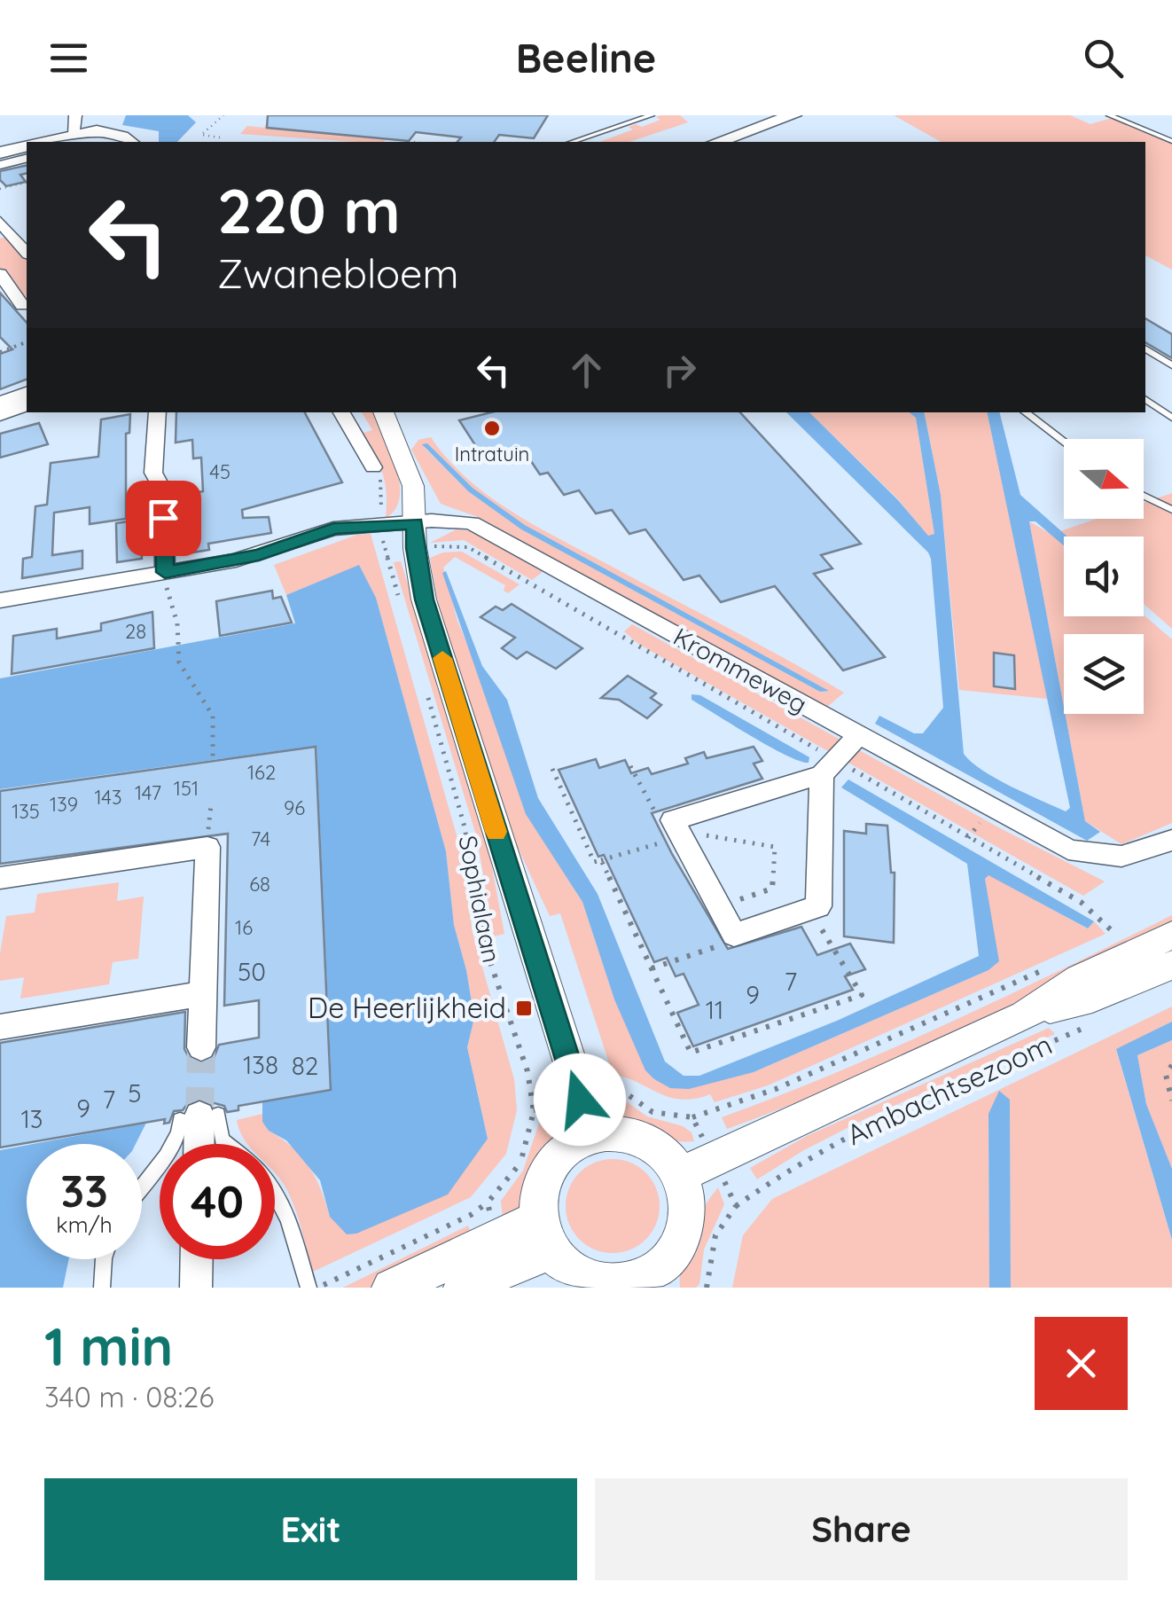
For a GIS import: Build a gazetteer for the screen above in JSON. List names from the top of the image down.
{
  "streets": {
    "street": ["Krommeweg", "Sophialaan", "Ambachtsezoom"]
  },
  "crossings": [
    ["Krommeweg", "Sophialaan"],
    ["Sophialaan", "Ambachtsezoom"]
  ],
  "places": {
    "other": ["Intratuin"],
    "transit": ["De Heerlijkheid"]
  },
  "house_numbers": [
    "45",
    "28",
    "162",
    "151",
    "147",
    "143",
    "139",
    "96",
    "135",
    "74",
    "68",
    "16",
    "50",
    "7",
    "9",
    "11",
    "138",
    "82",
    "5",
    "7",
    "9",
    "13"
  ],
  "north": "right",
  "page": {
    "header": "Beeline",
    "turn": ["220 m", "Zwanebloem"],
    "speed": "33 km/h",
    "limit": "40",
    "heading": ["1 min", "340 m · 08:26"],
    "buttons": ["Exit", "Share"]
  }
}
